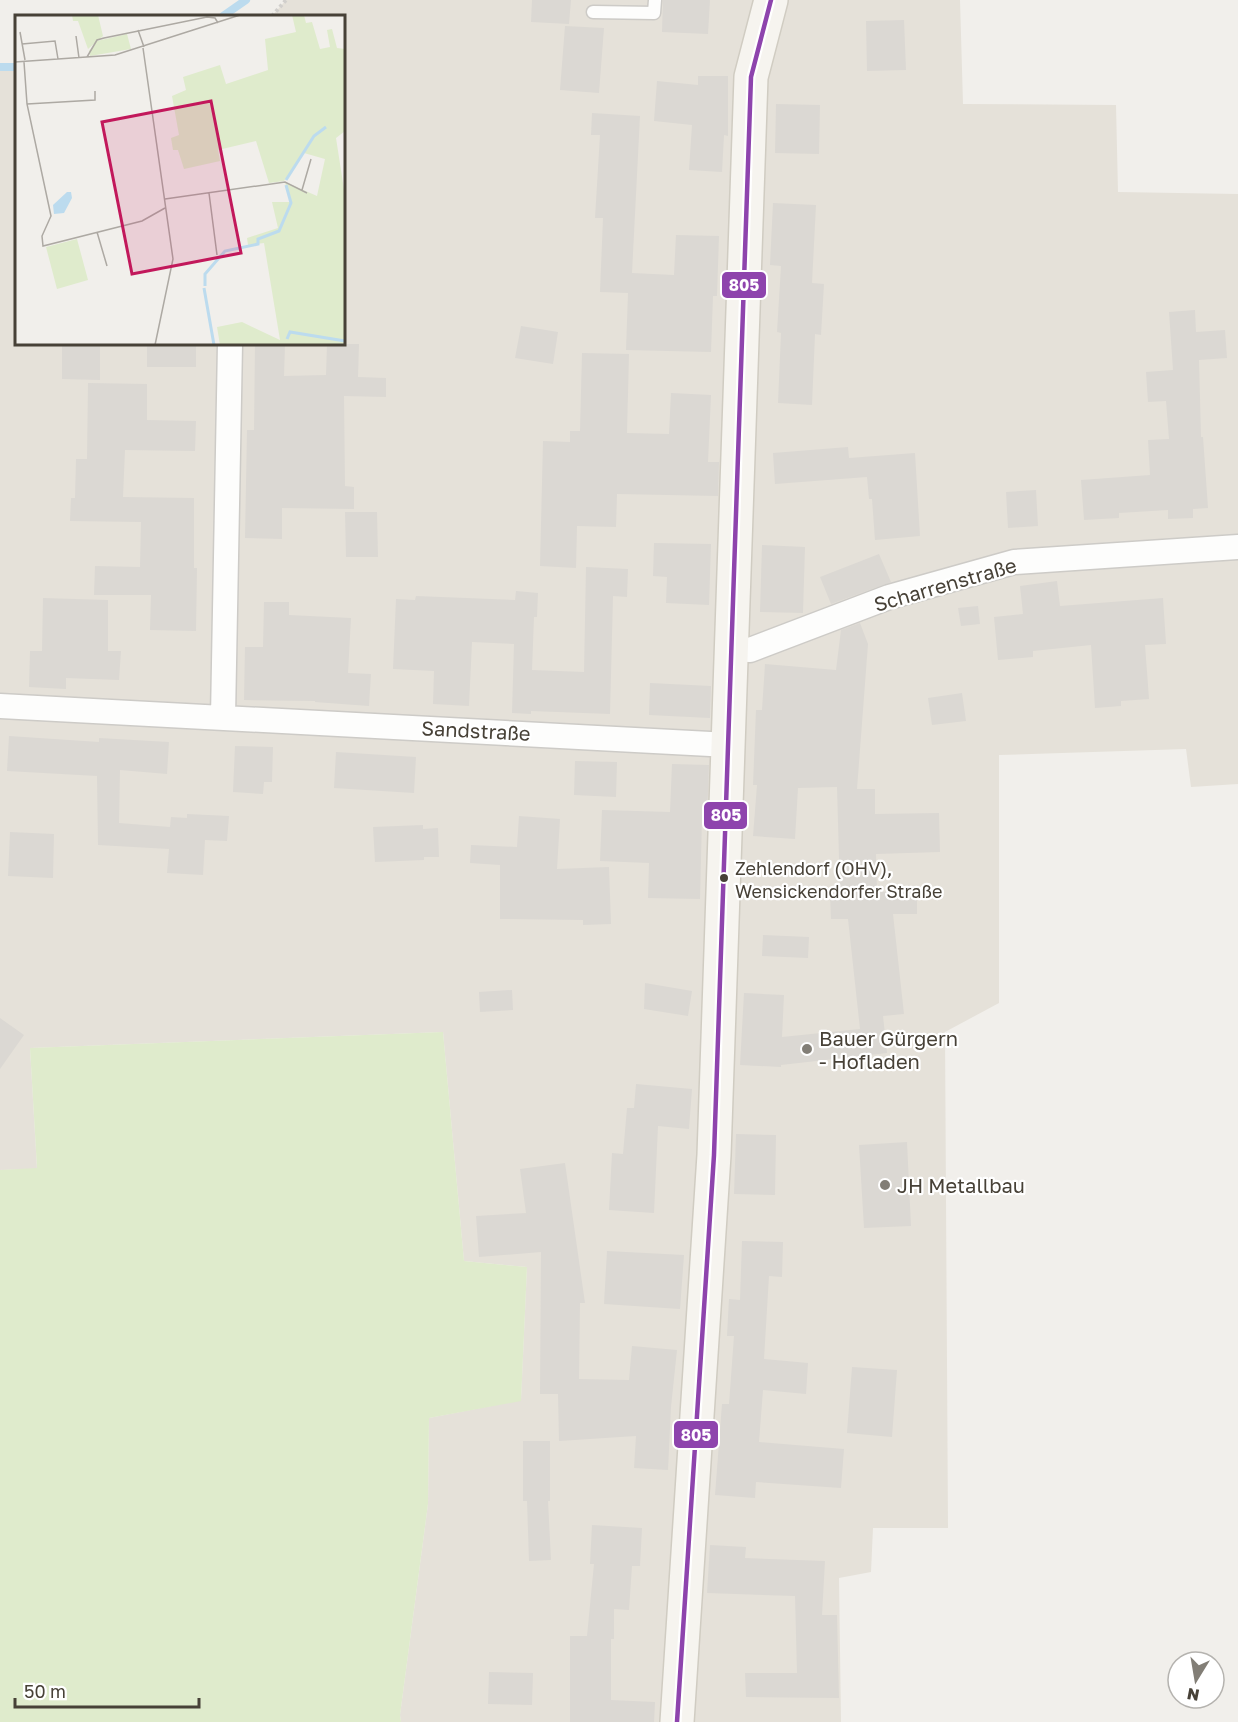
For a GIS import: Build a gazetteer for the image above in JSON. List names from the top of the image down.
{
  "streets": {
    "street": ["Scharrenstraße", "Sandstraße"]
  },
  "places": ["Zehlendorf (OHV), Wensickendorfer Straße", "Bauer Gürgern - Hofladen", "JH Metallbau"],
  "lines": ["transit line 805"],
  "scale_bar": "50 m",
  "north": "bottom"
}
